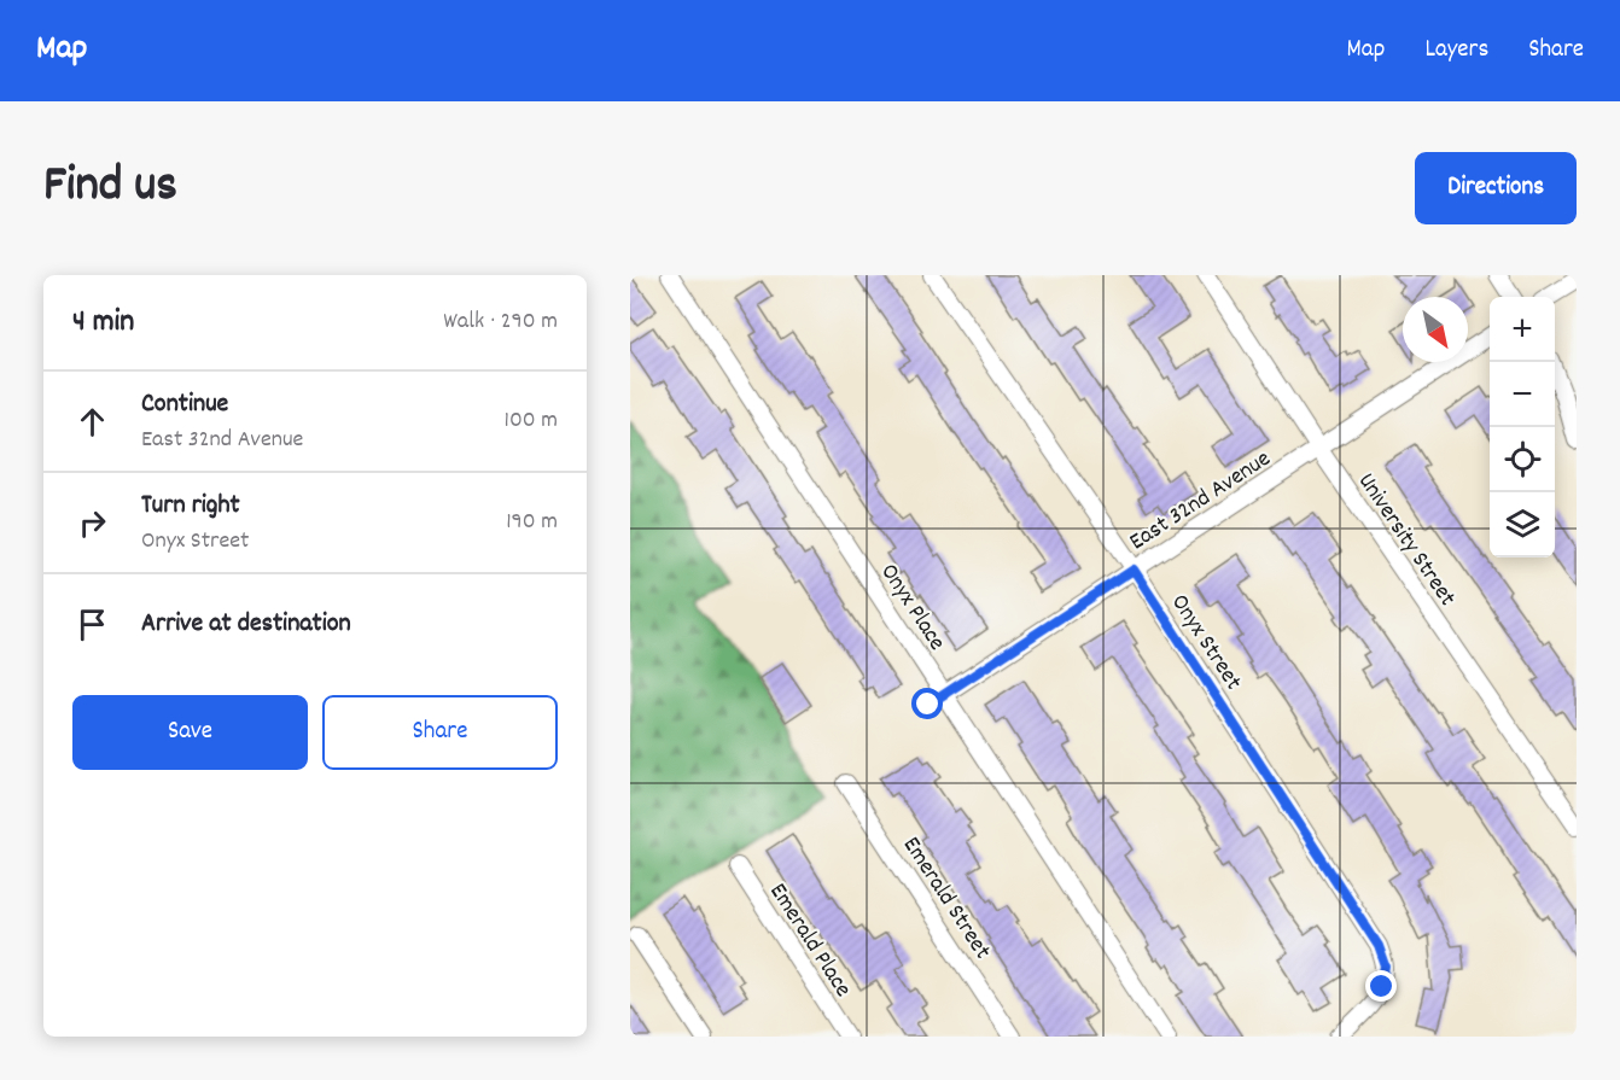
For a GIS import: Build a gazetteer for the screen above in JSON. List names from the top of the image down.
{
  "streets": {
    "street": [
      "East 32nd Avenue",
      "University Street",
      "Onyx Place",
      "Onyx Street",
      "Emerald Street",
      "Emerald Place"
    ]
  },
  "crossings": [
    ["East 32nd Avenue", "University Street"],
    ["East 32nd Avenue", "Onyx Place"],
    ["East 32nd Avenue", "Onyx Street"]
  ],
  "north": "bottom right",
  "page": {
    "header": "Map",
    "nav": ["Map", "Layers", "Share"],
    "title": "Find us",
    "buttons": [
      "Directions",
      ["Save", "Share"]
    ],
    "heading": ["4 min", "Walk · 290 m"],
    "map_buttons": ["+", "−"],
    "list": [
      ["Continue", "East 32nd Avenue", "100 m"],
      ["Turn right", "Onyx Street", "190 m"],
      "Arrive at destination"
    ]
  }
}
